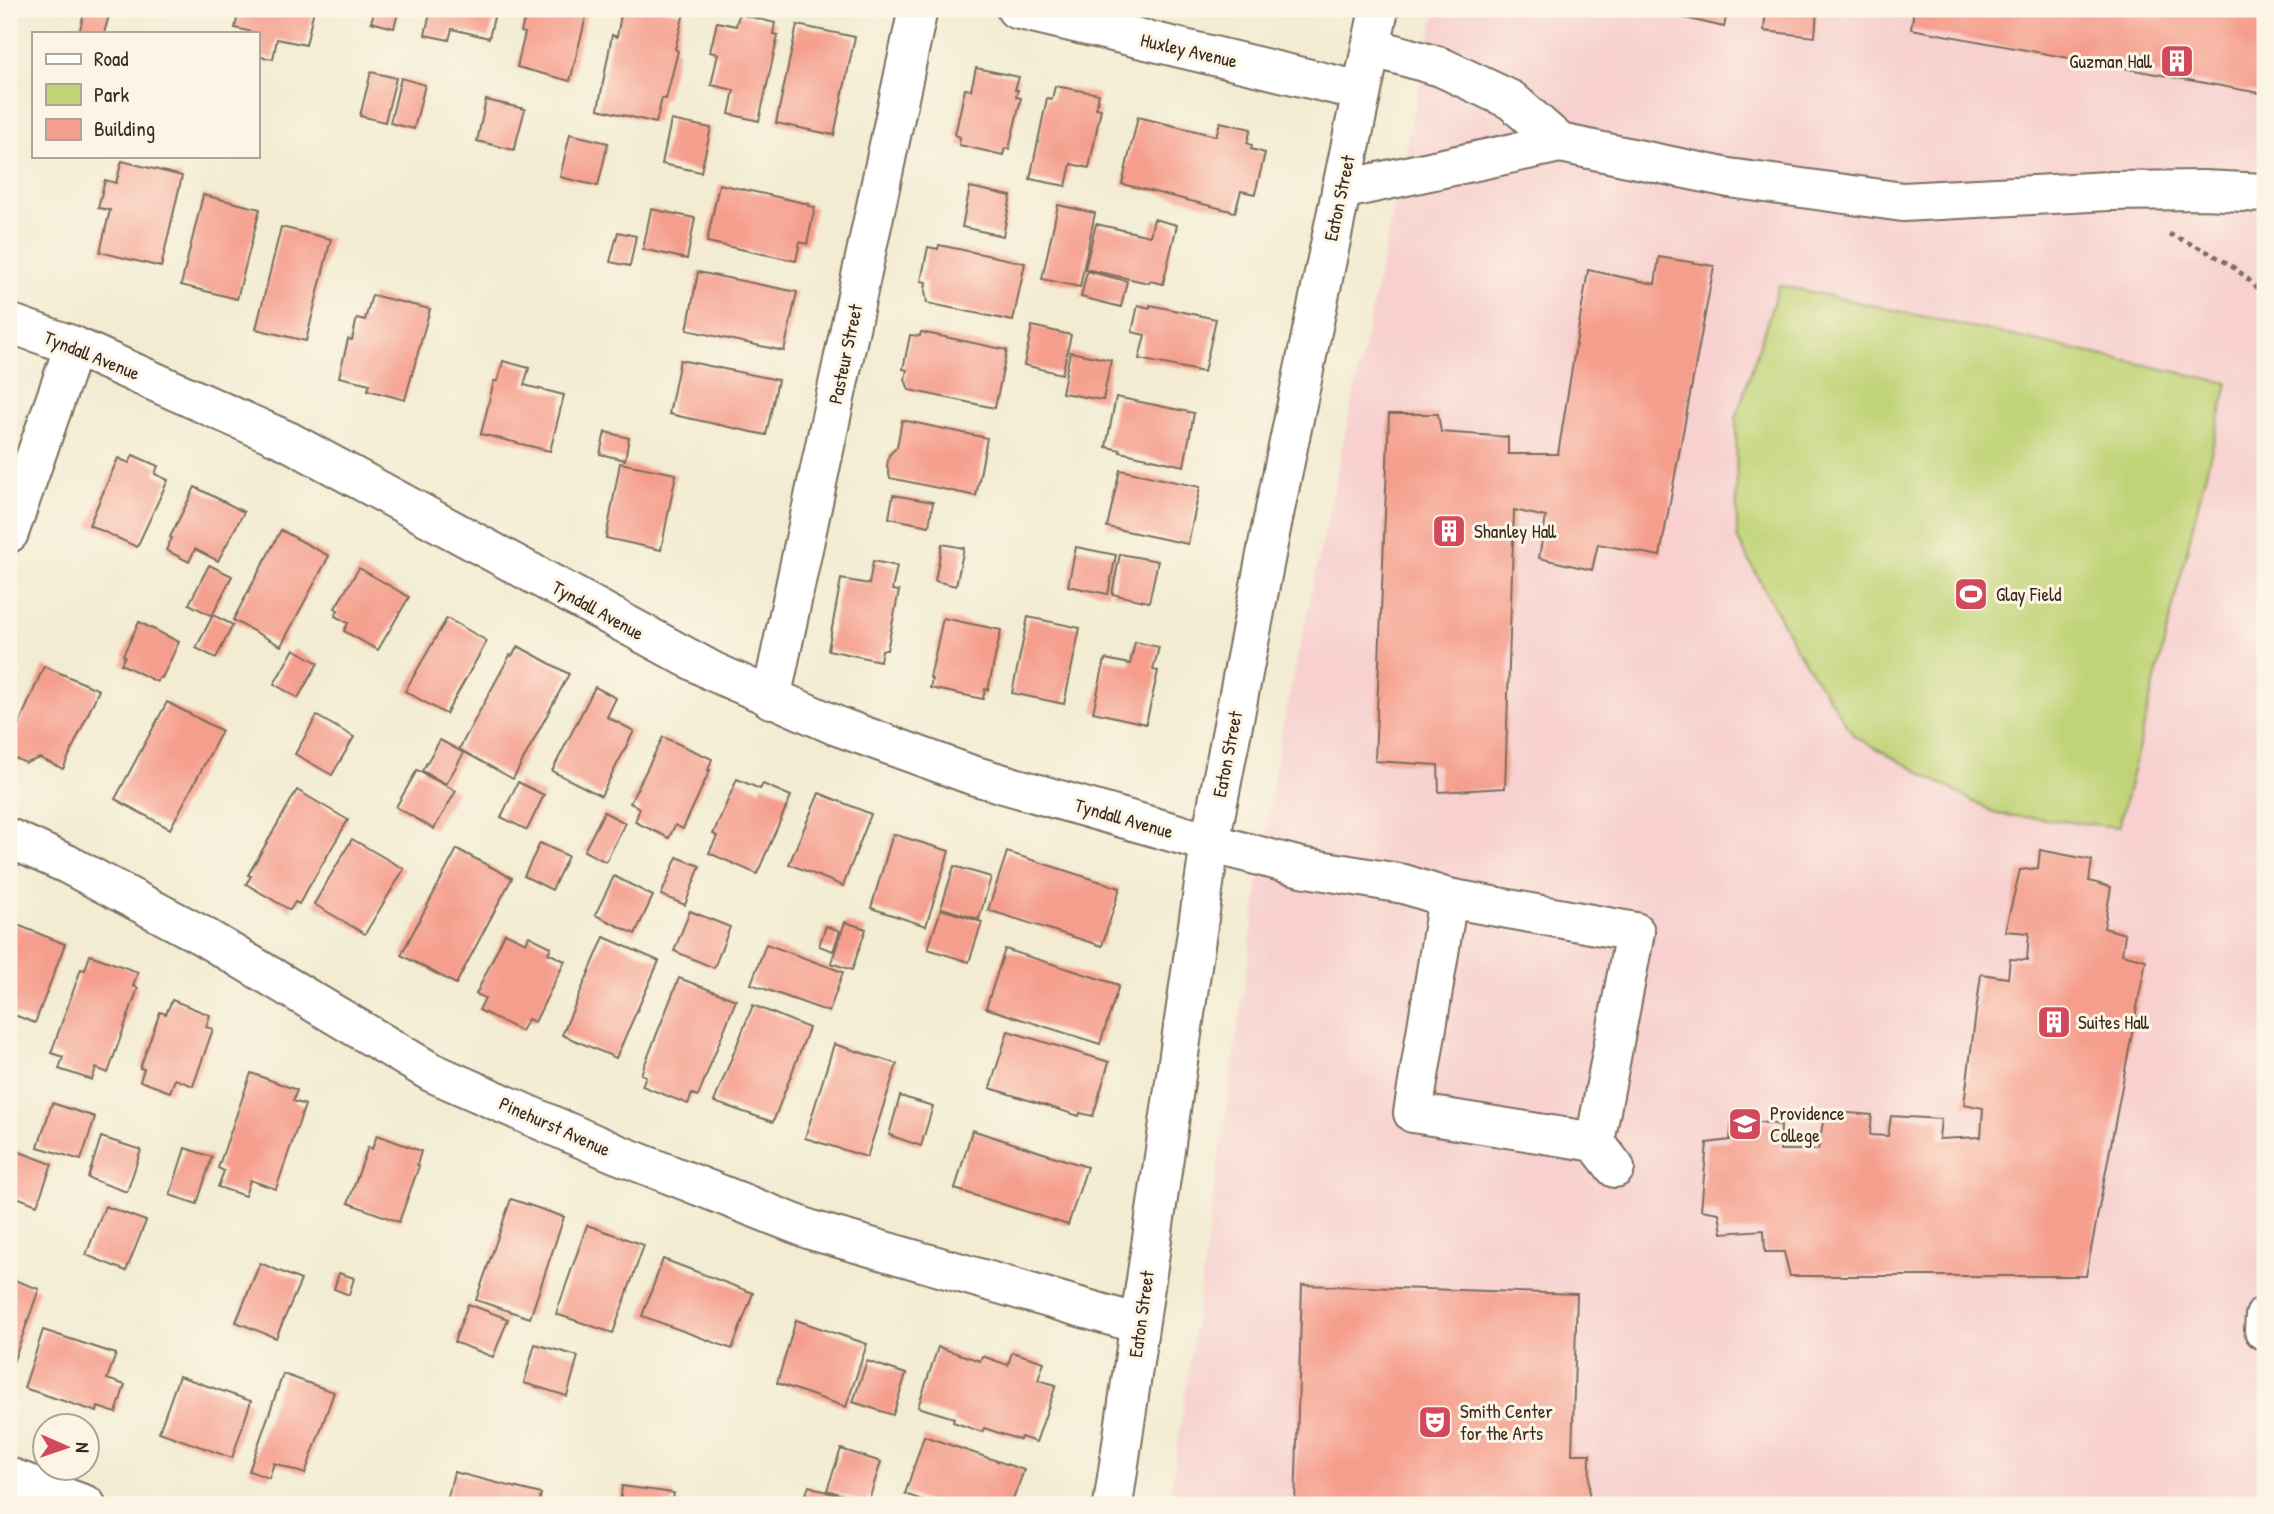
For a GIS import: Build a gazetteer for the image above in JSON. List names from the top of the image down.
{
  "streets": {
    "street": [
      "Huxley Avenue",
      "Eaton Street",
      "Pasteur Street",
      "Tyndall Avenue",
      "Pinehurst Avenue"
    ]
  },
  "crossings": [
    ["Huxley Avenue", "Eaton Street"],
    ["Eaton Street", "Tyndall Avenue"],
    ["Eaton Street", "Pinehurst Avenue"],
    ["Pasteur Street", "Tyndall Avenue"]
  ],
  "places": {
    "building": ["Guzman Hall", "Shanley Hall", "Suites Hall"],
    "sports": ["Glay Field"],
    "school or university": ["Providence College"],
    "theatre": ["Smith Center for the Arts"]
  },
  "legend": ["Road", "Park", "Building"],
  "north": "right"
}
